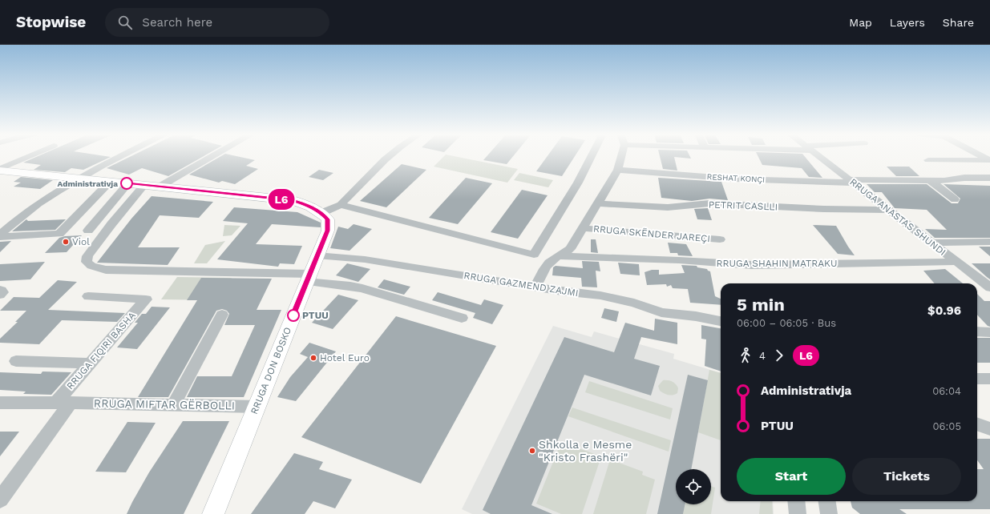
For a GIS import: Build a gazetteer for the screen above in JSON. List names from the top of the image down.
{
  "streets": {
    "main road": ["RRUGA DON BOSKO"],
    "street": [
      "RESHAT KONÇI",
      "PETRIT CASLLI",
      "RRUGA ANASTAS SHUNDI",
      "RRUGA SKËNDER JAREÇI",
      "RRUGA SHAHIN MATRAKU",
      "RRUGA GAZMEND ZAJMI",
      "RRUGA FIQIRI BASHA",
      "RRUGA MIFTAR GËRBOLLI"
    ]
  },
  "crossings": [
    ["RESHAT KONÇI", "RRUGA ANASTAS SHUNDI"],
    ["RESHAT KONÇI", "RRUGA SKËNDER JAREÇI"],
    ["PETRIT CASLLI", "RRUGA ANASTAS SHUNDI"],
    ["PETRIT CASLLI", "RRUGA SKËNDER JAREÇI"],
    ["RRUGA ANASTAS SHUNDI", "RRUGA SHAHIN MATRAKU"],
    ["RRUGA SKËNDER JAREÇI", "RRUGA SHAHIN MATRAKU"],
    ["RRUGA SKËNDER JAREÇI", "RRUGA GAZMEND ZAJMI"],
    ["RRUGA GAZMEND ZAJMI", "RRUGA DON BOSKO"],
    ["RRUGA FIQIRI BASHA", "RRUGA MIFTAR GËRBOLLI"],
    ["RRUGA DON BOSKO", "RRUGA MIFTAR GËRBOLLI"]
  ],
  "places": [
    "Administrativja",
    "Viol",
    "PTUU",
    "Hotel Euro",
    "Shkolla e Mesme \"Kristo Frashëri\""
  ],
  "lines": ["bus line L6"],
  "page": {
    "header": "Stopwise",
    "search": "Search here",
    "nav": ["Map", "Layers", "Share"],
    "on_map": "L6",
    "heading": ["5 min", "06:00 – 06:05 · Bus", "$0.96"],
    "legs": ["4", "L6"],
    "list": [
      {
        "name": "Administrativja",
        "value": "06:04"
      },
      {
        "name": "PTUU",
        "value": "06:05"
      }
    ],
    "buttons": ["Start", "Tickets"]
  }
}
